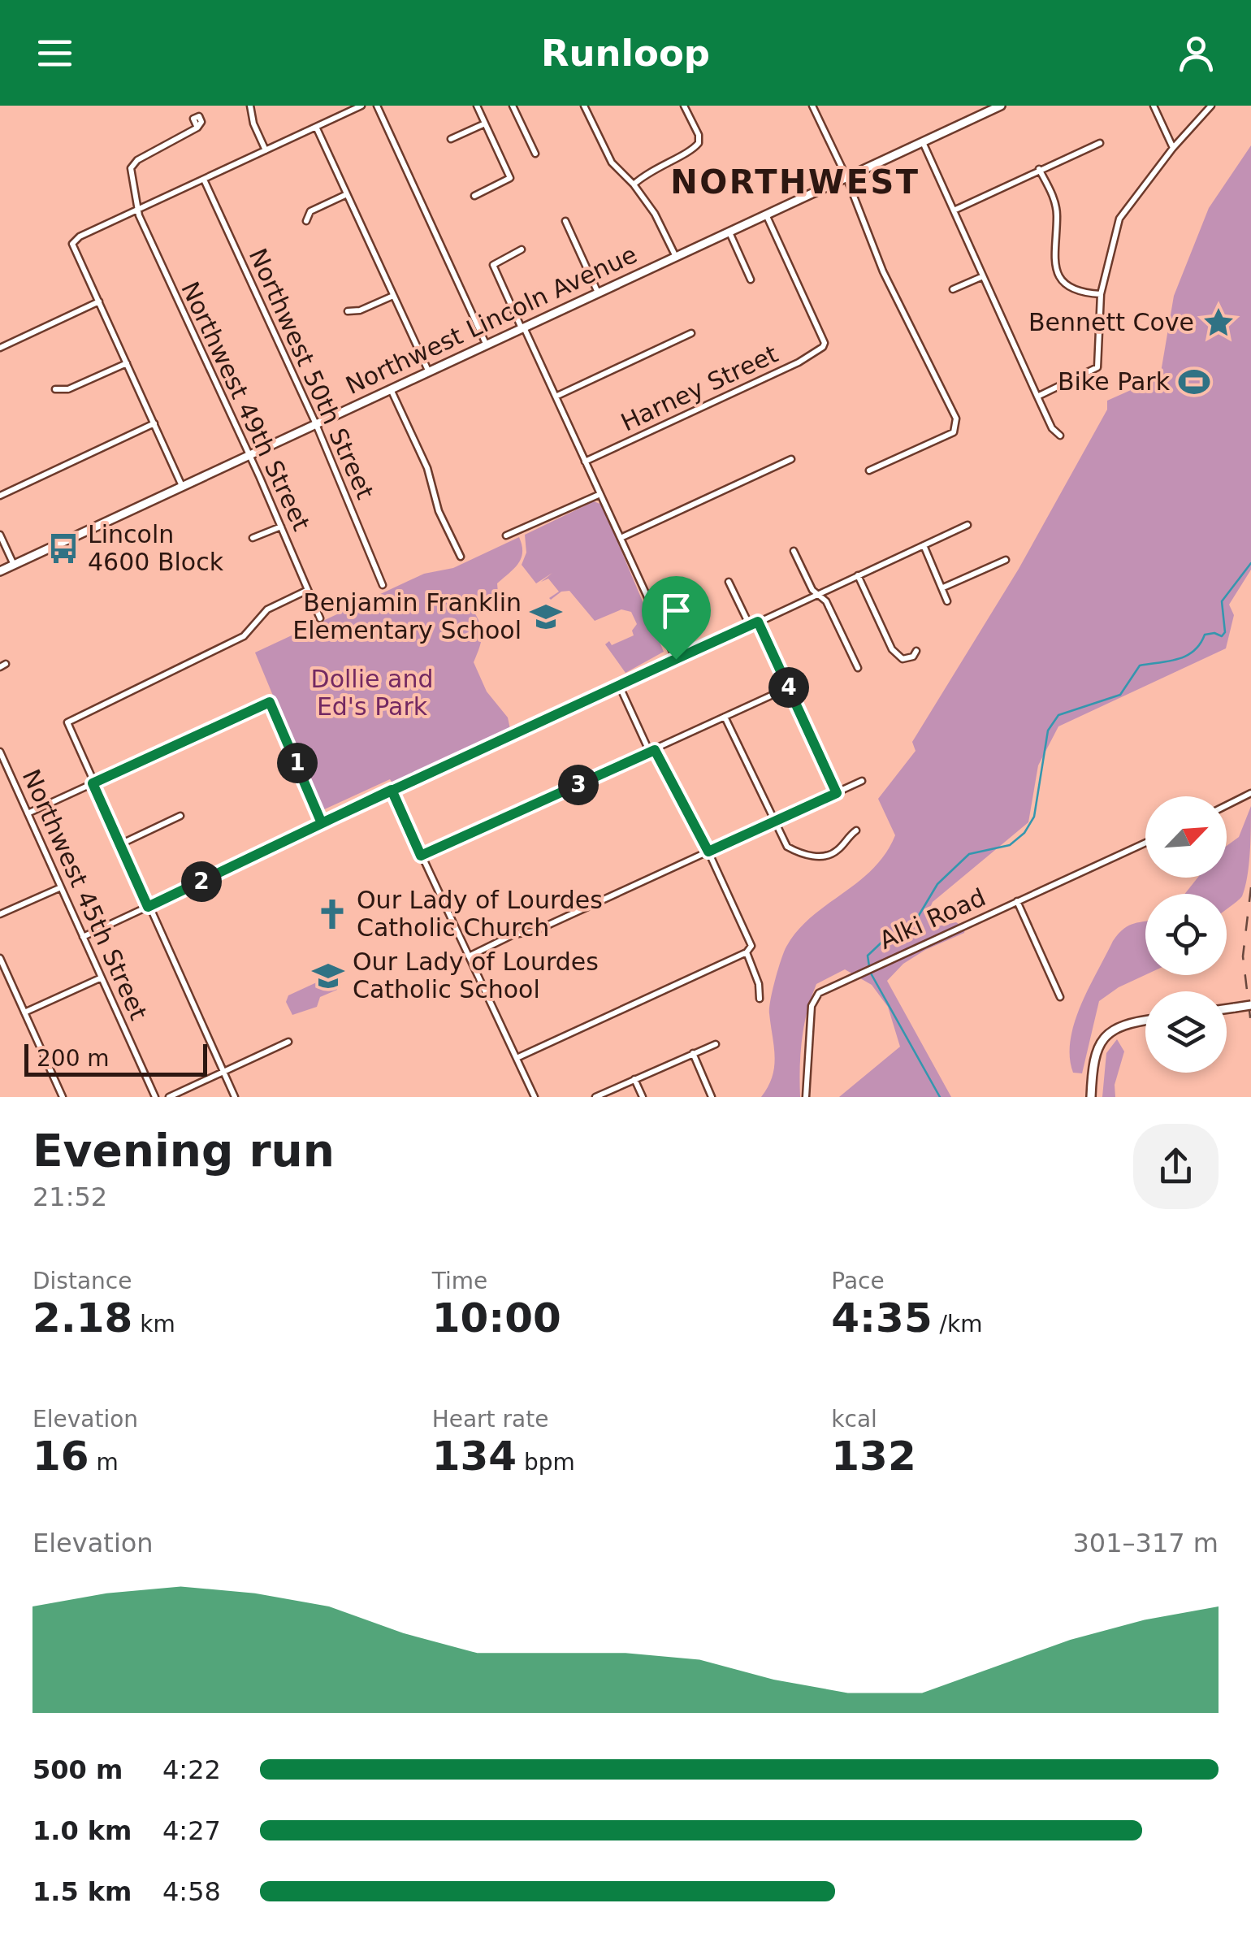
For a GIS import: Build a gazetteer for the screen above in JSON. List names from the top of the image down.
{
  "streets": {
    "street": [
      "Northwest Lincoln Avenue",
      "Northwest 50th Street",
      "Harney Street",
      "Northwest 49th Street",
      "Northwest 45th Street",
      "Alki Road"
    ]
  },
  "crossings": [
    ["Northwest Lincoln Avenue", "Northwest 50th Street"],
    ["Northwest Lincoln Avenue", "Harney Street"],
    ["Northwest Lincoln Avenue", "Northwest 49th Street"]
  ],
  "districts": ["NORTHWEST"],
  "parks": ["Dollie and Ed's Park"],
  "places": {
    "place": ["Bennett Cove"],
    "sports": ["Bike Park"],
    "bus stop": ["Lincoln 4600 Block"],
    "school or university": ["Benjamin Franklin Elementary School", "Our Lady of Lourdes Catholic School"],
    "church": ["Our Lady of Lourdes Catholic Church"]
  },
  "scale_bar": "200 m",
  "north": "top right",
  "page": {
    "header": "Runloop",
    "pins": [
      "4",
      "1",
      "3",
      "2"
    ],
    "scale": "200 m",
    "heading": ["Evening run", "21:52"],
    "stats": [
      ["Distance", "2.18 km"],
      ["Time", "10:00"],
      ["Pace", "4:35 /km"],
      ["Elevation", "16 m"],
      ["Heart rate", "134 bpm"],
      ["kcal", "132"]
    ],
    "chart": ["Elevation", "301–317 m"],
    "list": [
      {
        "name": "500 m",
        "note": "4:22"
      },
      {
        "name": "1.0 km",
        "note": "4:27"
      },
      {
        "name": "1.5 km",
        "note": "4:58"
      }
    ]
  }
}
